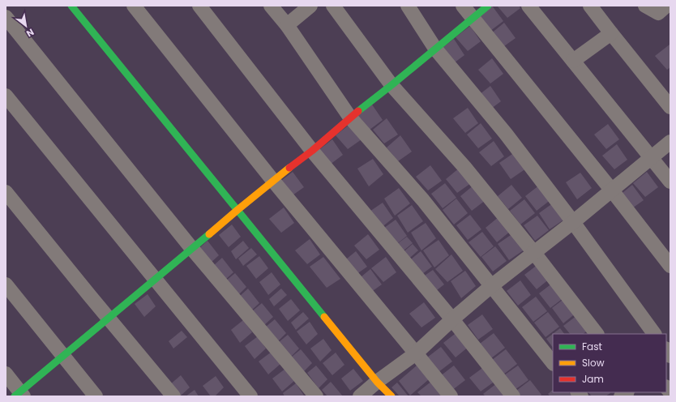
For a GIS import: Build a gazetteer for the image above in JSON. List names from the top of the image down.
{
  "legend": ["Fast", "Slow", "Jam"],
  "north": "bottom right"
}
